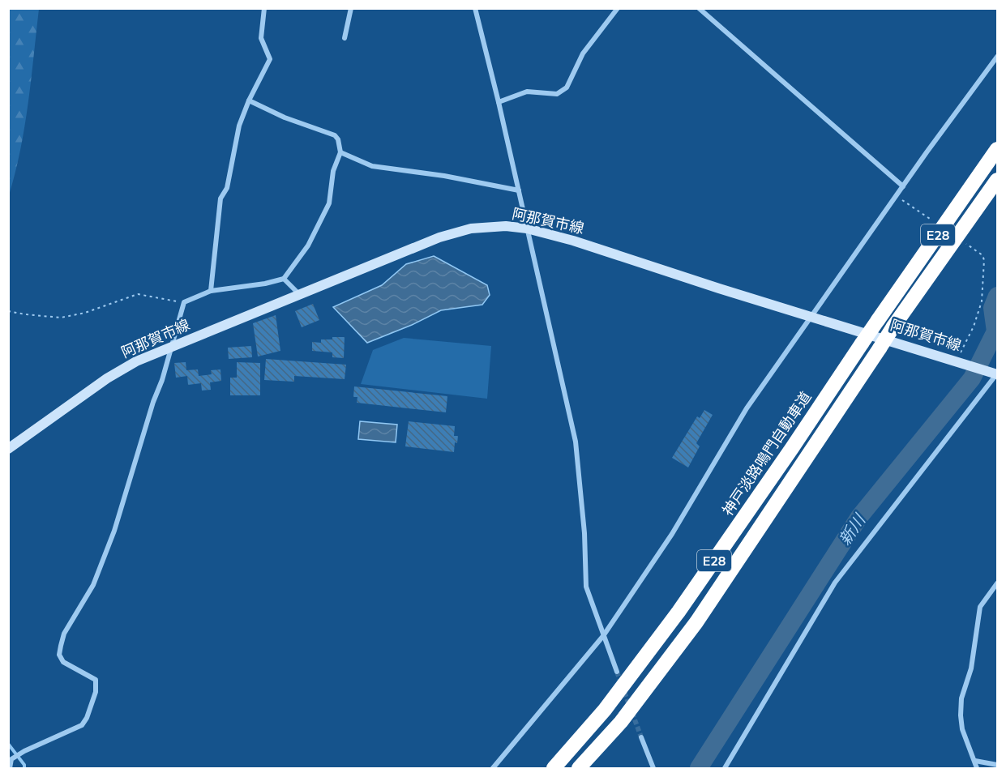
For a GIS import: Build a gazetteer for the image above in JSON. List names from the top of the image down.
{
  "streets": {
    "highway": ["E28", "神戸淡路鳴門自動車道"],
    "main road": ["阿那賀市線"]
  },
  "water": ["新川"]
}
